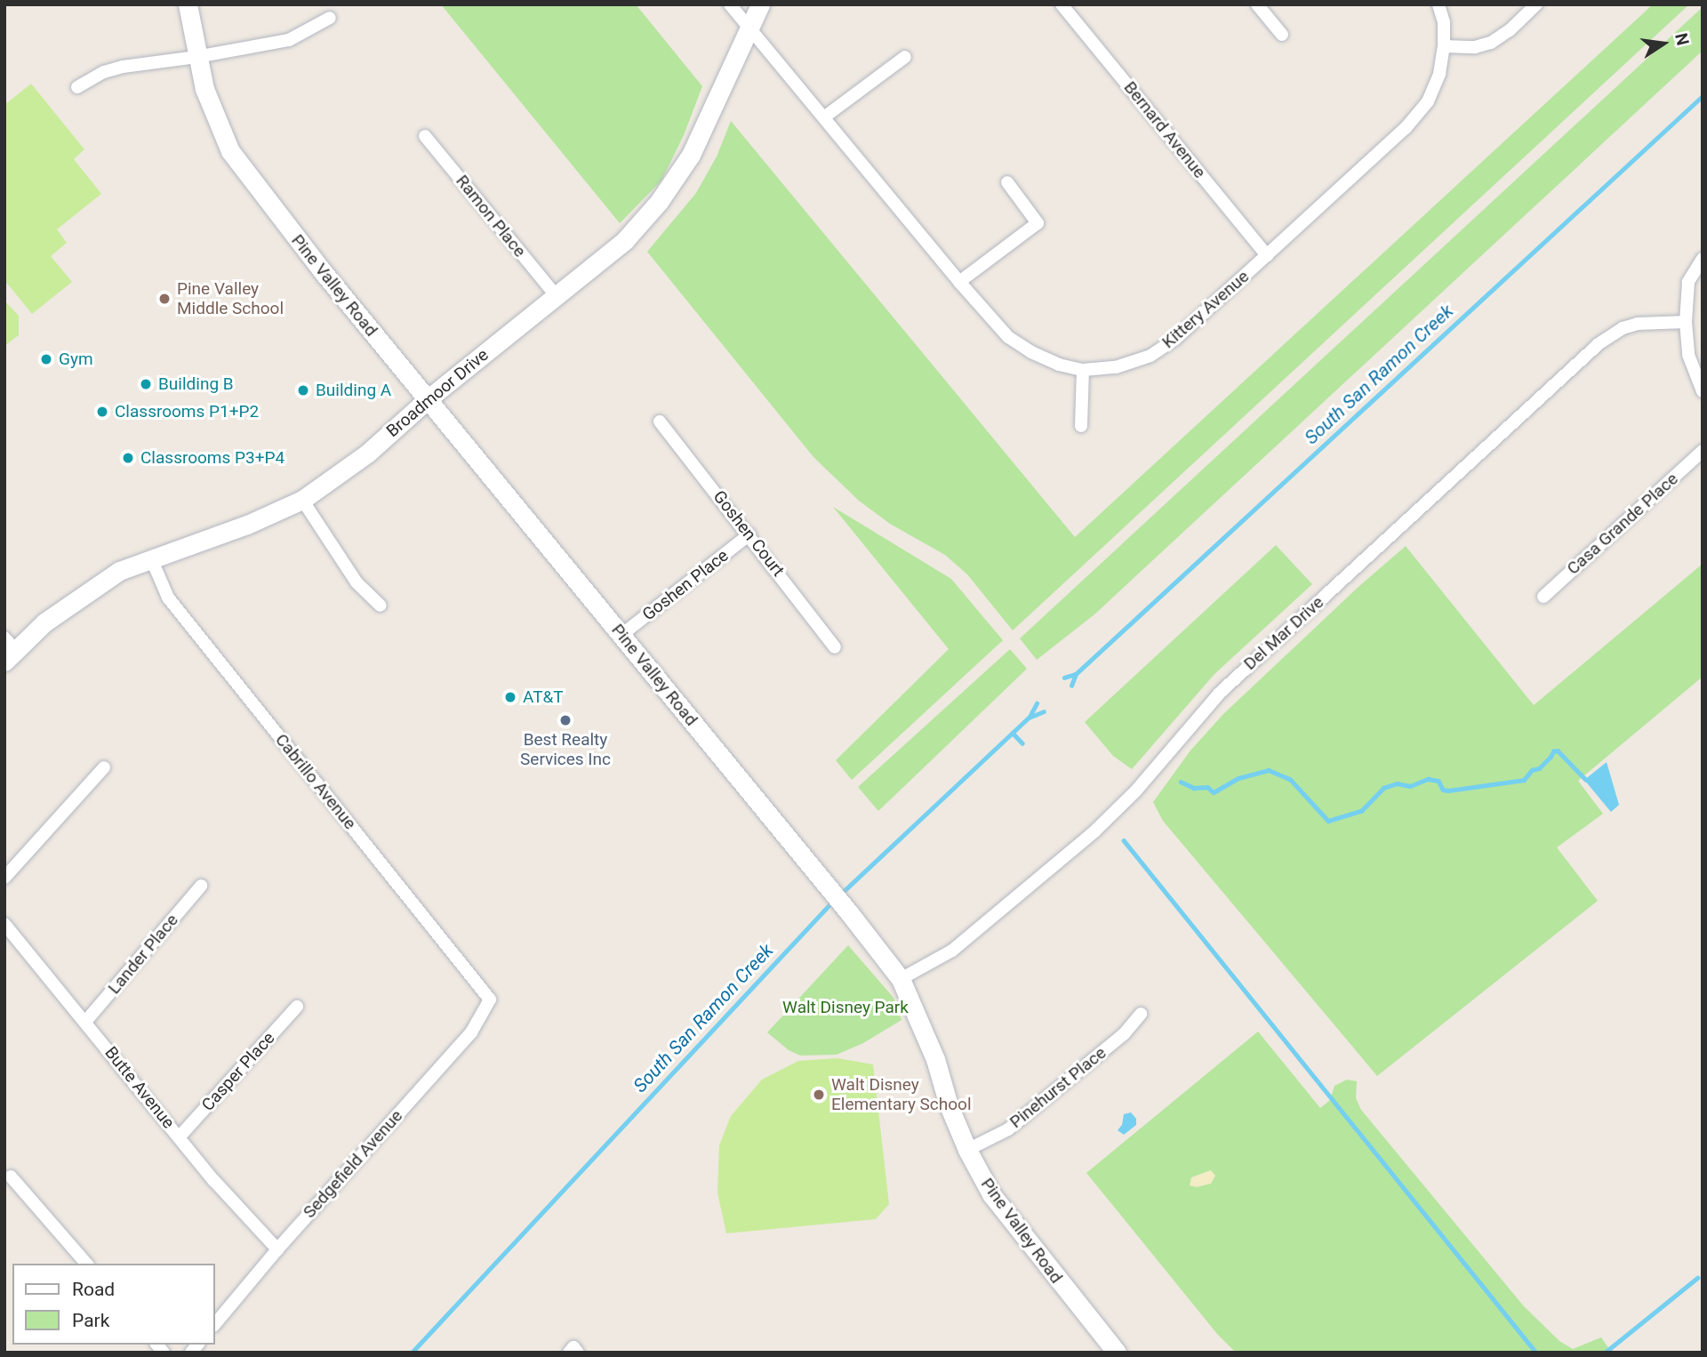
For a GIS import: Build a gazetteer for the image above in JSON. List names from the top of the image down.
{
  "streets": {
    "street": [
      "Bernard Avenue",
      "Ramon Place",
      "Pine Valley Road",
      "Kittery Avenue",
      "Broadmoor Drive",
      "Casa Grande Place",
      "Goshen Court",
      "Goshen Place",
      "Del Mar Drive",
      "Cabrillo Avenue",
      "Lander Place",
      "Casper Place",
      "Butte Avenue",
      "Pinehurst Place",
      "Sedgefield Avenue"
    ]
  },
  "crossings": [
    ["Bernard Avenue", "Kittery Avenue"],
    ["Ramon Place", "Broadmoor Drive"],
    ["Pine Valley Road", "Broadmoor Drive"],
    ["Pine Valley Road", "Goshen Place"],
    ["Pine Valley Road", "Del Mar Drive"],
    ["Pine Valley Road", "Pinehurst Place"],
    ["Kittery Avenue", "Broadmoor Drive"],
    ["Broadmoor Drive", "Cabrillo Avenue"],
    ["Goshen Court", "Goshen Place"],
    ["Cabrillo Avenue", "Sedgefield Avenue"],
    ["Lander Place", "Butte Avenue"],
    ["Casper Place", "Butte Avenue"],
    ["Butte Avenue", "Sedgefield Avenue"]
  ],
  "water": ["South San Ramon Creek"],
  "parks": ["Walt Disney Park"],
  "places": [
    "Pine Valley Middle School",
    "Gym",
    "Building B",
    "Building A",
    "Classrooms P1+P2",
    "Classrooms P3+P4",
    "AT&T",
    "Best Realty Services Inc",
    "Walt Disney Elementary School"
  ],
  "legend": ["Road", "Park"],
  "north": "right"
}
